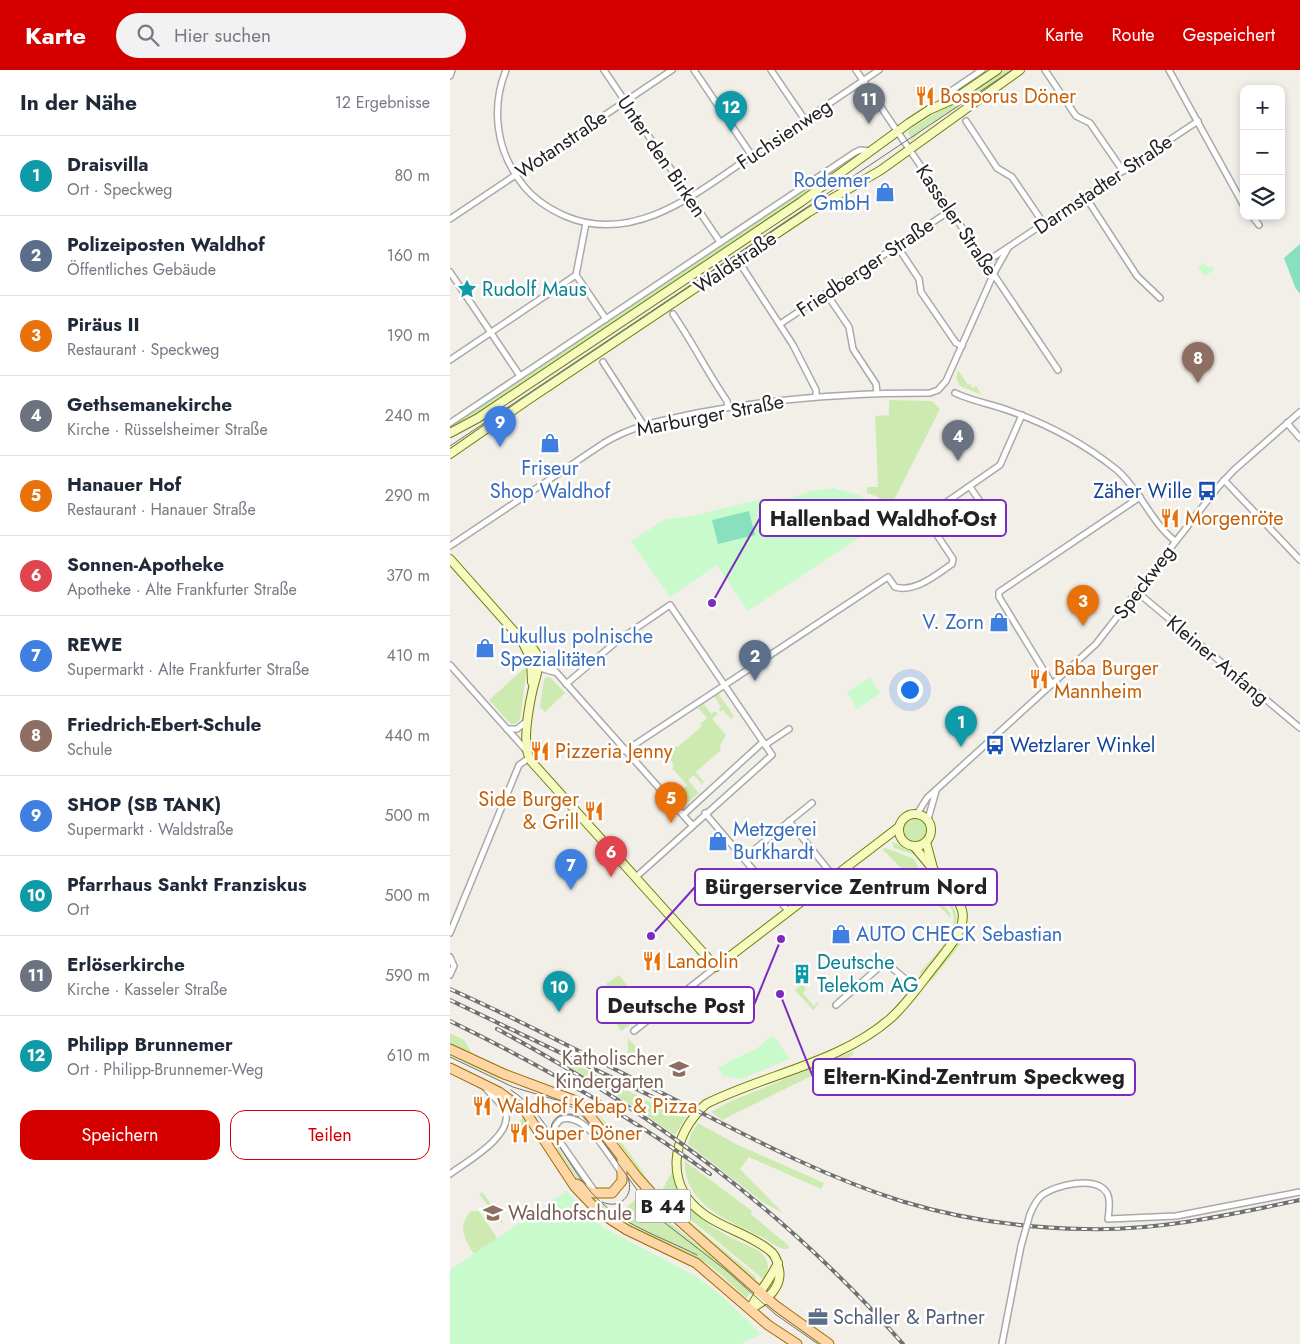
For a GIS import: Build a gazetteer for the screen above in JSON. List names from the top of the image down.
{
  "streets": {
    "main road": ["B 44"],
    "street": [
      "Fuchsienweg",
      "Wotanstraße",
      "Unter den Birken",
      "Darmstadter Straße",
      "Kasseler Straße",
      "Waldstraße",
      "Friedberger Straße",
      "Marburger Straße",
      "Speckweg",
      "Kleiner Anfang"
    ]
  },
  "crossings": [
    ["Fuchsienweg", "Wotanstraße"],
    ["Fuchsienweg", "Unter den Birken"],
    ["Fuchsienweg", "Kasseler Straße"],
    ["Wotanstraße", "Unter den Birken"],
    ["Unter den Birken", "Waldstraße"],
    ["Darmstadter Straße", "Kasseler Straße"],
    ["Darmstadter Straße", "Marburger Straße"],
    ["Kasseler Straße", "Waldstraße"],
    ["Kasseler Straße", "Friedberger Straße"],
    ["Speckweg", "Kleiner Anfang"]
  ],
  "places": {
    "restaurant": [
      "Bosporus Döner",
      "Morgenröte",
      "Baba Burger Mannheim",
      "Pizzeria Jenny",
      "Side Burger & Grill",
      "Landolin",
      "Waldhof Kebap & Pizza",
      "Super Döner"
    ],
    "shop": [
      "Rodemer GmbH",
      "Friseur Shop Waldhof",
      "V. Zorn",
      "Lukullus polnische Spezialitäten",
      "Metzgerei Burkhardt",
      "AUTO CHECK Sebastian"
    ],
    "place": ["Rudolf Maus"],
    "bus stop": ["Zäher Wille", "Wetzlarer Winkel"],
    "other": [
      "Hallenbad Waldhof-Ost",
      "Bürgerservice Zentrum Nord",
      "Deutsche Post",
      "Eltern-Kind-Zentrum Speckweg"
    ],
    "building": ["Deutsche Telekom AG"],
    "school or university": ["Katholischer Kindergarten", "Waldhofschule"],
    "office": ["Schaller & Partner"]
  },
  "page": {
    "header": "Karte",
    "search": "Hier suchen",
    "nav": ["Karte", "Route", "Gespeichert"],
    "heading": ["In der Nähe", "12 Ergebnisse"],
    "pins": [
      "11",
      "12",
      "8",
      "9",
      "4",
      "3",
      "2",
      "1",
      "5",
      "6",
      "7",
      "10"
    ],
    "map_buttons": ["+", "−"],
    "list": [
      {
        "mark": "1",
        "name": "Draisvilla",
        "note": "Ort · Speckweg",
        "value": "80 m"
      },
      {
        "mark": "2",
        "name": "Polizeiposten Waldhof",
        "note": "Öffentliches Gebäude",
        "value": "160 m"
      },
      {
        "mark": "3",
        "name": "Piräus II",
        "note": "Restaurant · Speckweg",
        "value": "190 m"
      },
      {
        "mark": "4",
        "name": "Gethsemanekirche",
        "note": "Kirche · Rüsselsheimer Straße",
        "value": "240 m"
      },
      {
        "mark": "5",
        "name": "Hanauer Hof",
        "note": "Restaurant · Hanauer Straße",
        "value": "290 m"
      },
      {
        "mark": "6",
        "name": "Sonnen-Apotheke",
        "note": "Apotheke · Alte Frankfurter Straße",
        "value": "370 m"
      },
      {
        "mark": "7",
        "name": "REWE",
        "note": "Supermarkt · Alte Frankfurter Straße",
        "value": "410 m"
      },
      {
        "mark": "8",
        "name": "Friedrich-Ebert-Schule",
        "note": "Schule",
        "value": "440 m"
      },
      {
        "mark": "9",
        "name": "SHOP (SB TANK)",
        "note": "Supermarkt · Waldstraße",
        "value": "500 m"
      },
      {
        "mark": "10",
        "name": "Pfarrhaus Sankt Franziskus",
        "note": "Ort",
        "value": "500 m"
      },
      {
        "mark": "11",
        "name": "Erlöserkirche",
        "note": "Kirche · Kasseler Straße",
        "value": "590 m"
      },
      {
        "mark": "12",
        "name": "Philipp Brunnemer",
        "note": "Ort · Philipp-Brunnemer-Weg",
        "value": "610 m"
      }
    ],
    "buttons": ["Speichern", "Teilen"]
  }
}
